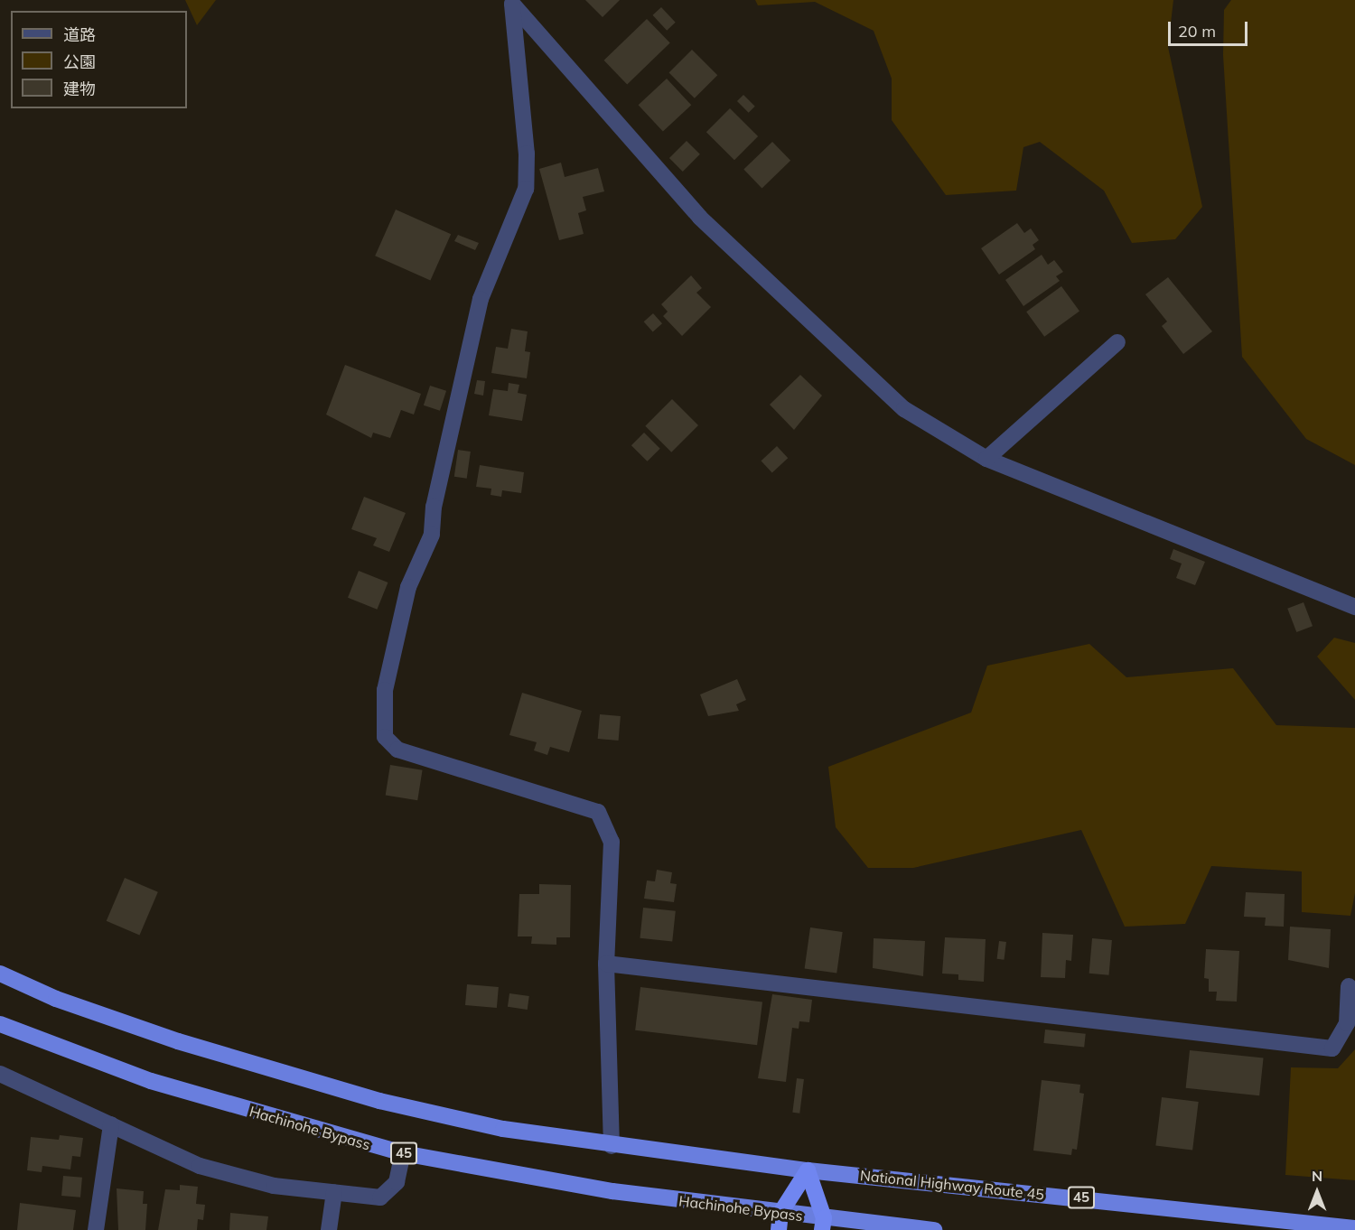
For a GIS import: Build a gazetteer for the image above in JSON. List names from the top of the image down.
{
  "streets": {
    "highway": ["Hachinohe Bypass", "45", "National Highway Route 45"]
  },
  "crossings": [
    ["Hachinohe Bypass", "45"],
    ["45", "National Highway Route 45"]
  ],
  "legend": ["道路", "公園", "建物"],
  "scale_bar": "20 m",
  "north": "top"
}
